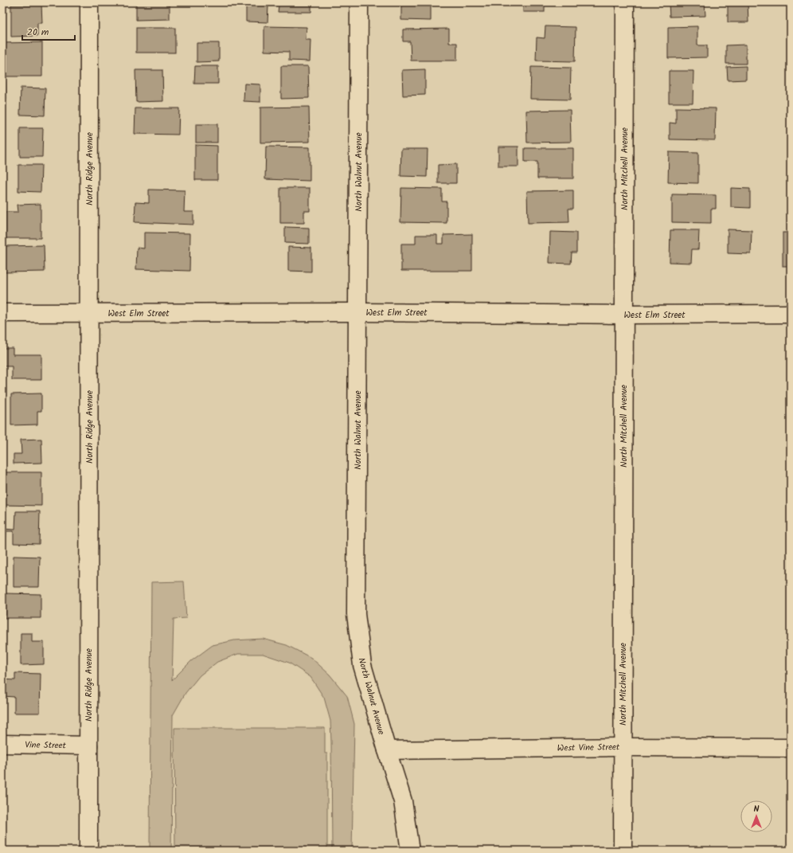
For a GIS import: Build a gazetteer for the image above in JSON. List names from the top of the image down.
{
  "streets": {
    "street": [
      "North Ridge Avenue",
      "North Mitchell Avenue",
      "North Walnut Avenue",
      "West Elm Street",
      "Vine Street",
      "West Vine Street"
    ]
  },
  "crossings": [
    ["North Ridge Avenue", "West Elm Street"],
    ["North Ridge Avenue", "Vine Street"],
    ["North Mitchell Avenue", "West Elm Street"],
    ["North Mitchell Avenue", "West Vine Street"],
    ["North Walnut Avenue", "West Elm Street"],
    ["North Walnut Avenue", "West Vine Street"]
  ],
  "scale_bar": "20 m",
  "north": "top"
}
